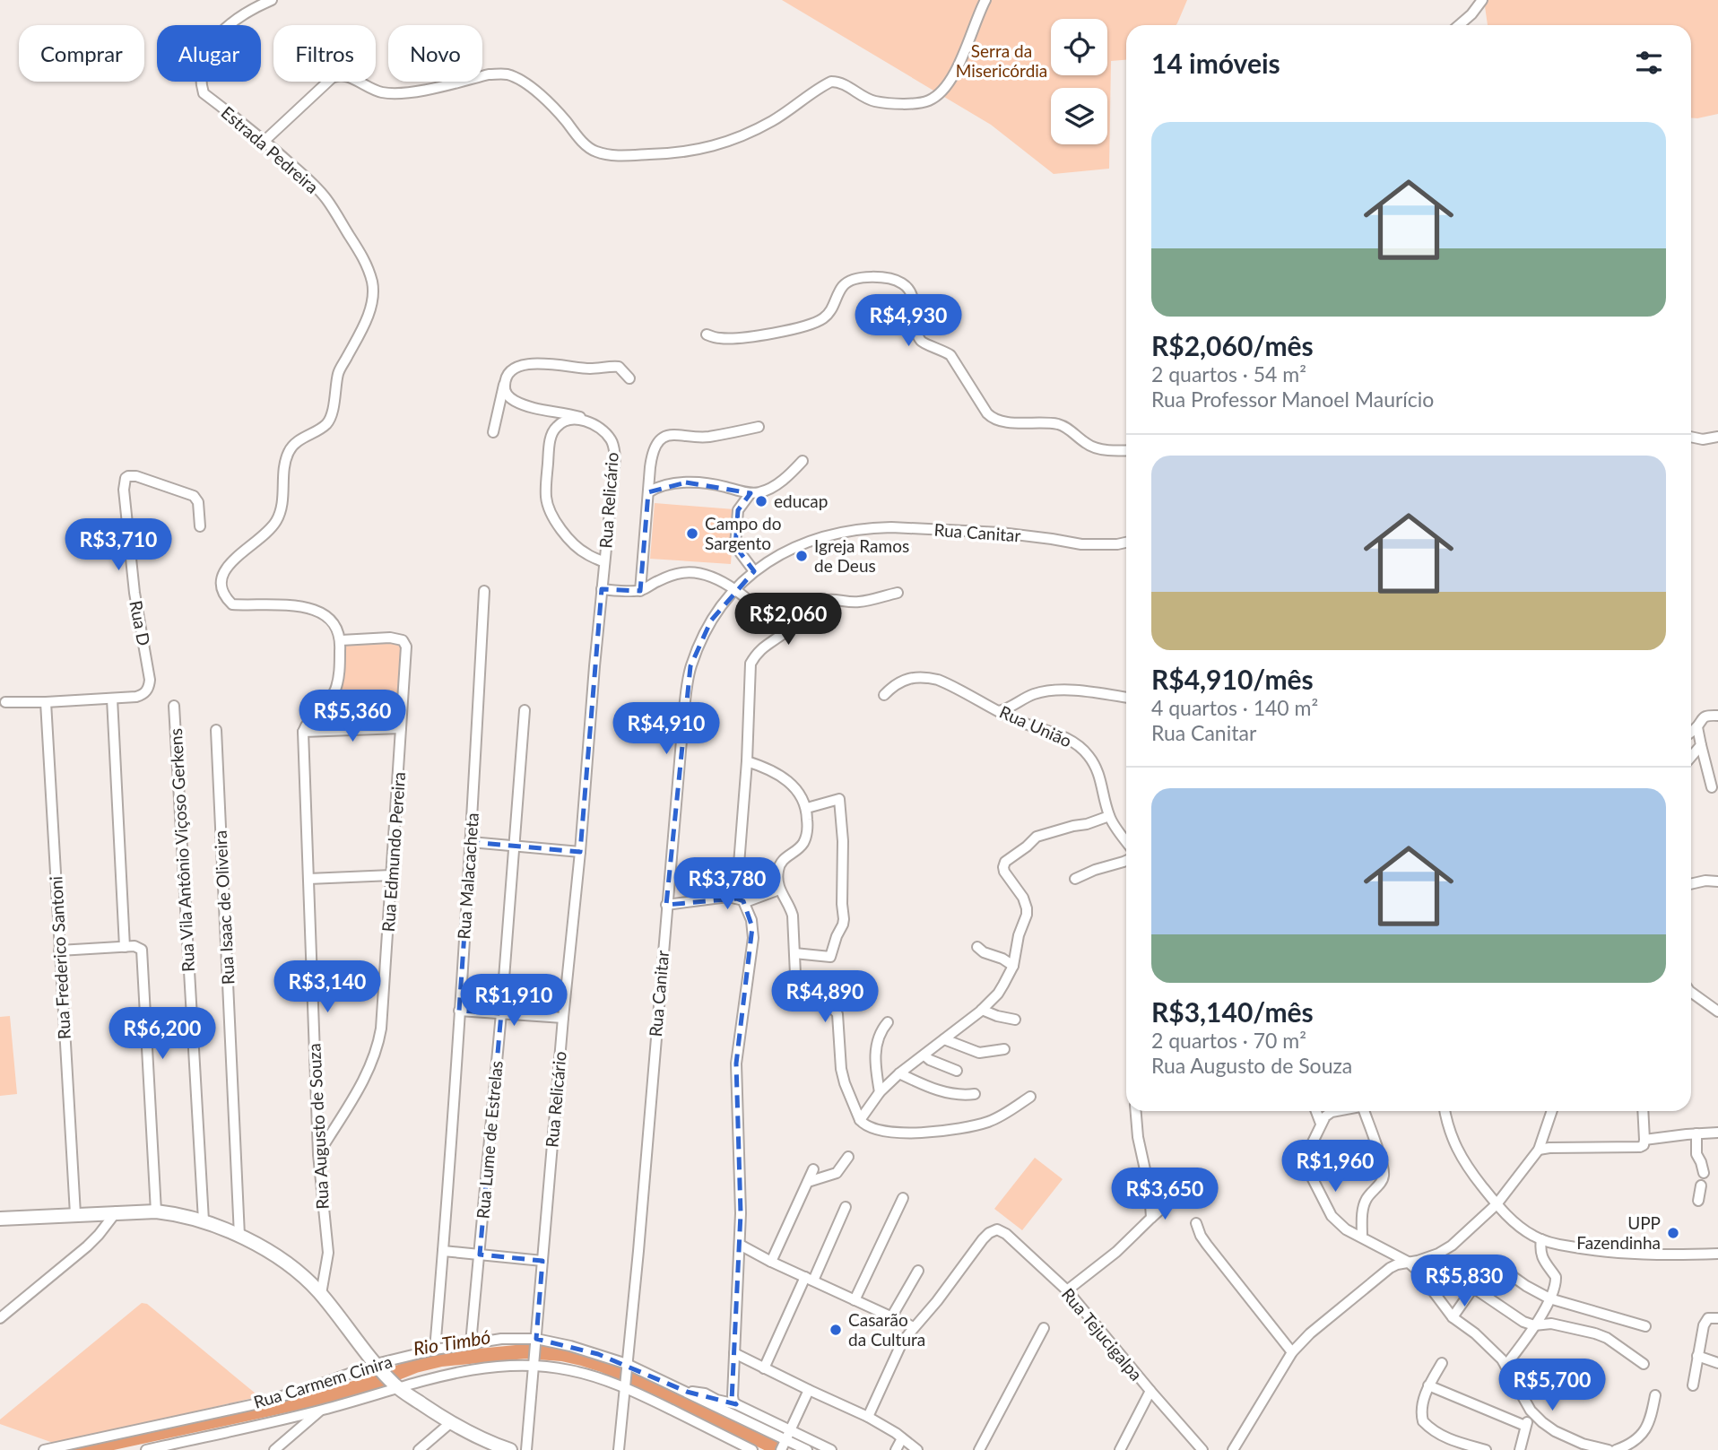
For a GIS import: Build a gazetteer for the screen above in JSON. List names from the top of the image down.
{
  "streets": {
    "street": [
      "Estrada Pedreira",
      "Rua Relicário",
      "Rua Canitar",
      "Rua D",
      "Rua União",
      "Rua Vila Antônio Viçoso Gerkens",
      "Rua Edmundo Pereira",
      "Rua Malacacheta",
      "Rua Isaac de Oliveira",
      "Rua Frederico Santoni",
      "Rua Augusto de Souza",
      "Rua Lume de Estrelas",
      "Rua Tejucigalpa",
      "Rua Carmem Cinira"
    ]
  },
  "crossings": [
    ["Estrada Pedreira", "Rua Edmundo Pereira"],
    ["Rua Relicário", "Rua Carmem Cinira"],
    ["Rua Canitar", "Rua Carmem Cinira"],
    ["Rua D", "Rua Frederico Santoni"],
    ["Rua Edmundo Pereira", "Rua Augusto de Souza"],
    ["Rua Malacacheta", "Rua Carmem Cinira"],
    ["Rua Lume de Estrelas", "Rua Carmem Cinira"]
  ],
  "water": ["Rio Timbó"],
  "parks": ["Serra da Misericórdia"],
  "places": [
    "educap",
    "Campo do Sargento",
    "Igreja Ramos de Deus",
    "UPP Fazendinha",
    "Casarão da Cultura"
  ],
  "page": {
    "chip": [
      "Comprar",
      "Alugar",
      "Filtros",
      "Novo"
    ],
    "heading": "14 imóveis",
    "list": [
      {
        "name": "R$2,060/mês",
        "note": "2 quartos · 54 m² · Rua Professor Manoel Maurício"
      },
      {
        "name": "R$4,910/mês",
        "note": "4 quartos · 140 m² · Rua Canitar"
      },
      {
        "name": "R$3,140/mês",
        "note": "2 quartos · 70 m² · Rua Augusto de Souza"
      }
    ],
    "price": [
      "R$4,930",
      "R$3,710",
      "R$2,060",
      "R$5,360",
      "R$4,910",
      "R$3,780",
      "R$3,140",
      "R$4,890",
      "R$1,910",
      "R$6,200",
      "R$1,960",
      "R$3,650",
      "R$5,830",
      "R$5,700"
    ]
  }
}
